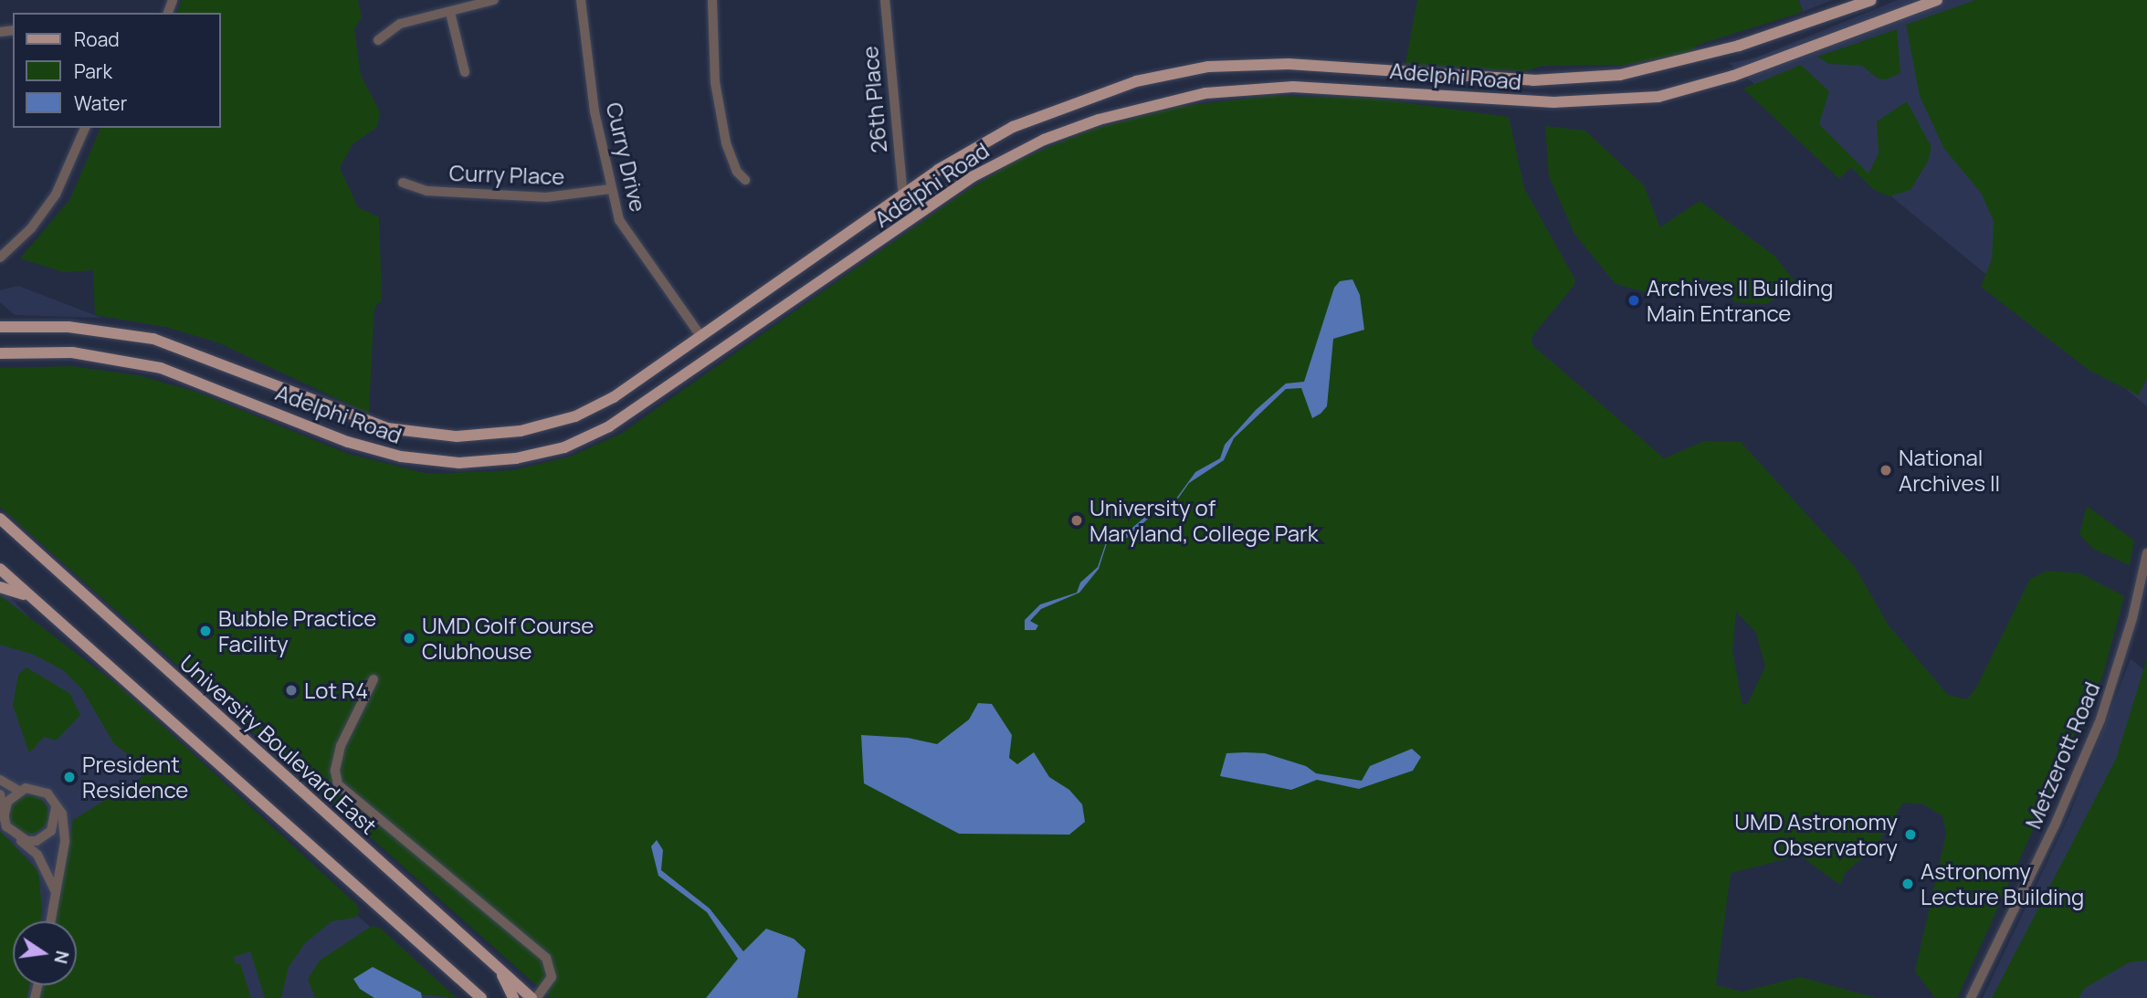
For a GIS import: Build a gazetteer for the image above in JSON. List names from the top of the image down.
{
  "streets": {
    "main road": ["Adelphi Road", "University Boulevard East"],
    "street": [
      "26th Place",
      "Curry Drive",
      "Curry Place",
      "Metzerott Road"
    ]
  },
  "crossings": [
    ["Adelphi Road", "26th Place"],
    ["Adelphi Road", "Curry Drive"],
    ["Curry Drive", "Curry Place"]
  ],
  "places": [
    "Archives II Building Main Entrance",
    "National Archives II",
    "University of Maryland, College Park",
    "Bubble Practice Facility",
    "UMD Golf Course Clubhouse",
    "Lot R4",
    "President Residence",
    "UMD Astronomy Observatory",
    "Astronomy Lecture Building"
  ],
  "legend": ["Road", "Park", "Water"],
  "north": "right"
}
